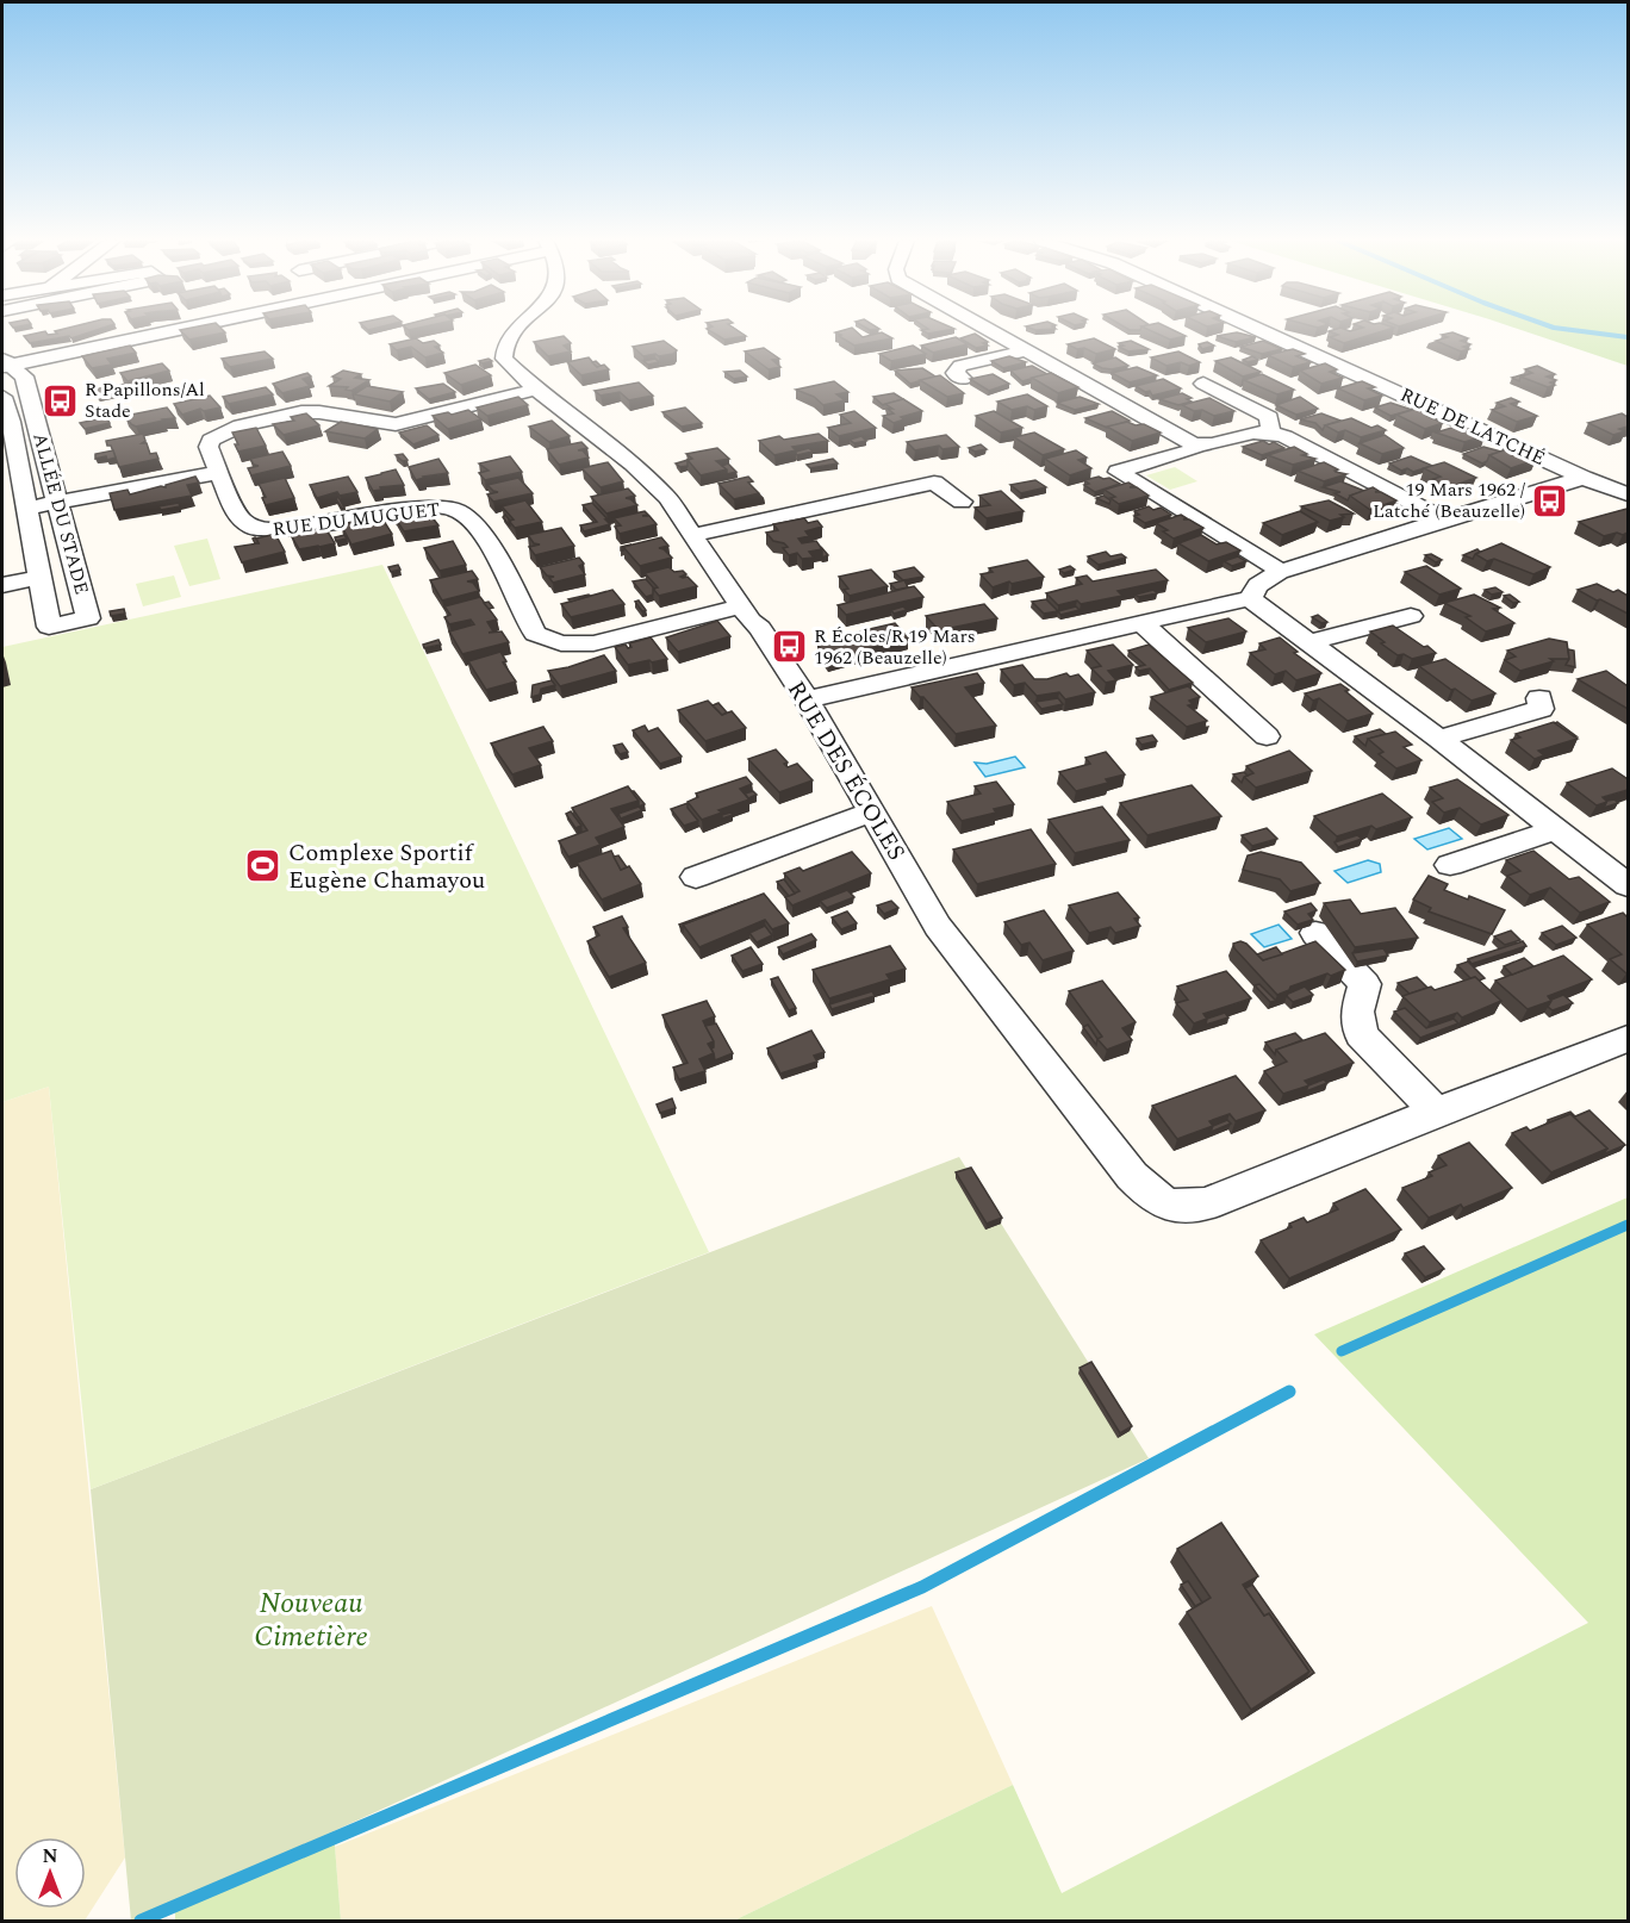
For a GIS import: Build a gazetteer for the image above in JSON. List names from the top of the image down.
{
  "streets": {
    "street": [
      "RUE DE LATCHÉ",
      "ALLÉE DU STADE",
      "RUE DU MUGUET",
      "RUE DES ÉCOLES"
    ]
  },
  "crossings": [
    ["RUE DU MUGUET", "RUE DES ÉCOLES"]
  ],
  "parks": ["Nouveau Cimetière"],
  "places": {
    "bus stop": ["R Papillons/Al Stade", "19 Mars 1962 / Latché (Beauzelle)", "R Écoles/R 19 Mars 1962 (Beauzelle)"],
    "sports": ["Complexe Sportif Eugène Chamayou"]
  },
  "north": "top"
}
